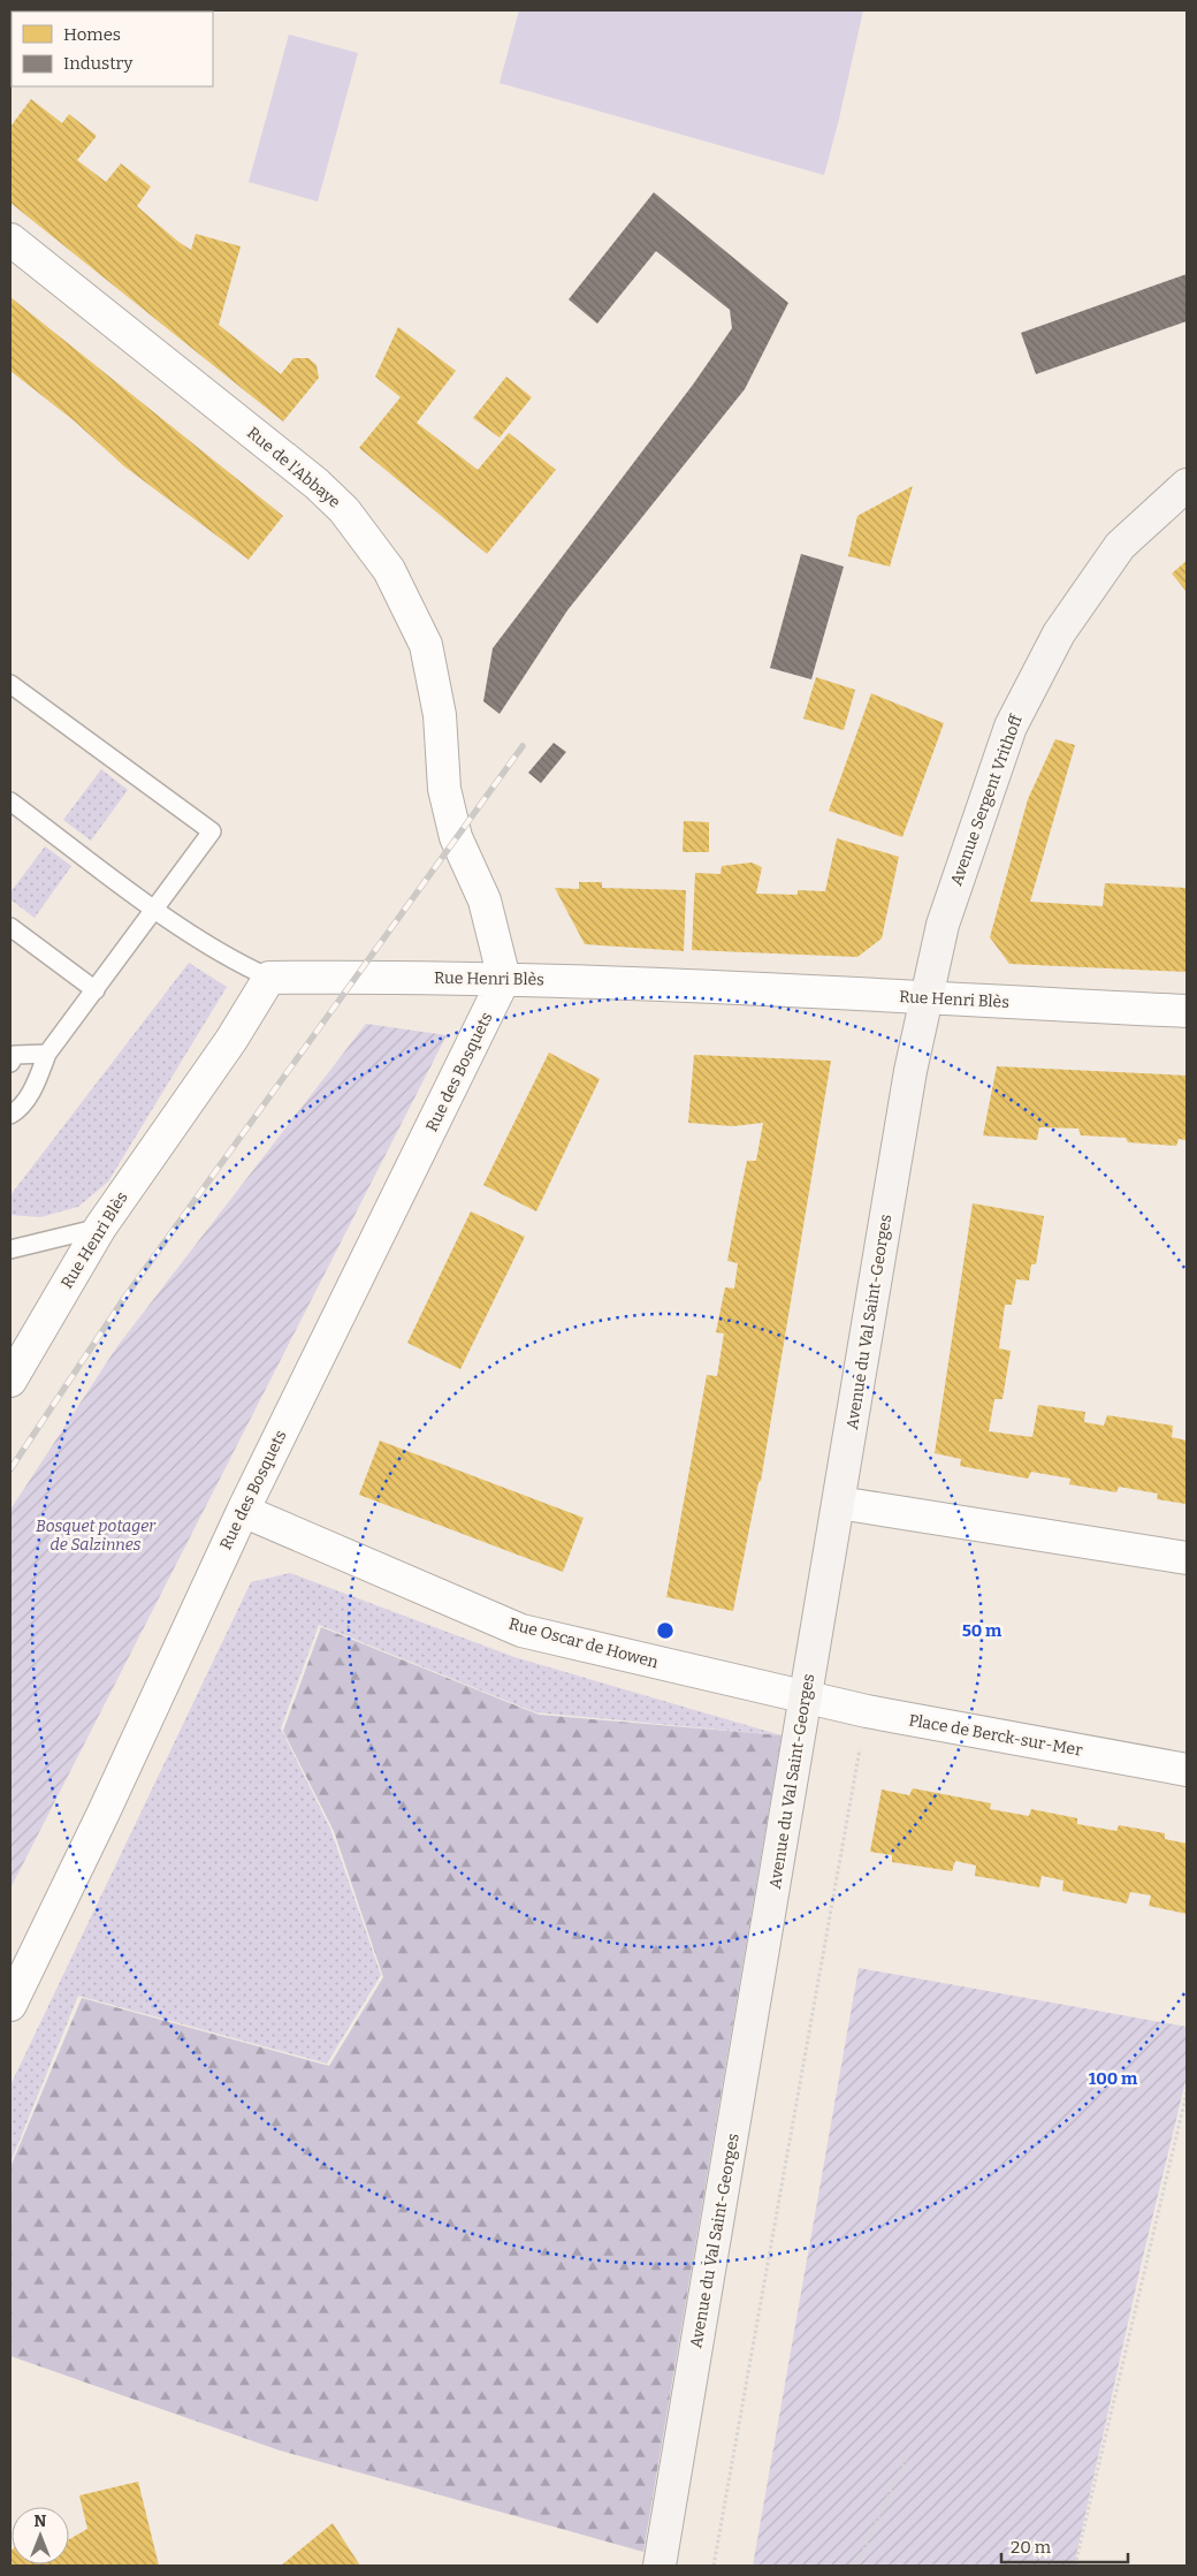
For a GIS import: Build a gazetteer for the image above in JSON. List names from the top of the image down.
{
  "streets": {
    "main road": ["Avenue Sergent Vrithoff", "Avenue du Val Saint-Georges"],
    "street": [
      "Rue de l'Abbaye",
      "Rue Henri Blès",
      "Rue des Bosquets",
      "Rue Oscar de Howen",
      "Place de Berck-sur-Mer"
    ]
  },
  "crossings": [
    ["Rue de l'Abbaye", "Rue Henri Blès"],
    ["Rue de l'Abbaye", "Rue des Bosquets"],
    ["Avenue Sergent Vrithoff", "Rue Henri Blès"],
    ["Avenue Sergent Vrithoff", "Avenue du Val Saint-Georges"],
    ["Rue Henri Blès", "Rue des Bosquets"],
    ["Rue Henri Blès", "Avenue du Val Saint-Georges"],
    ["Rue des Bosquets", "Rue Oscar de Howen"],
    ["Avenue du Val Saint-Georges", "Rue Oscar de Howen"],
    ["Avenue du Val Saint-Georges", "Place de Berck-sur-Mer"],
    ["Rue Oscar de Howen", "Place de Berck-sur-Mer"]
  ],
  "parks": ["Bosquet potager de Salzinnes"],
  "legend": ["Homes", "Industry"],
  "scale_bar": "20 m",
  "north": "top",
  "rings": ["50 m", "100 m"]
}
